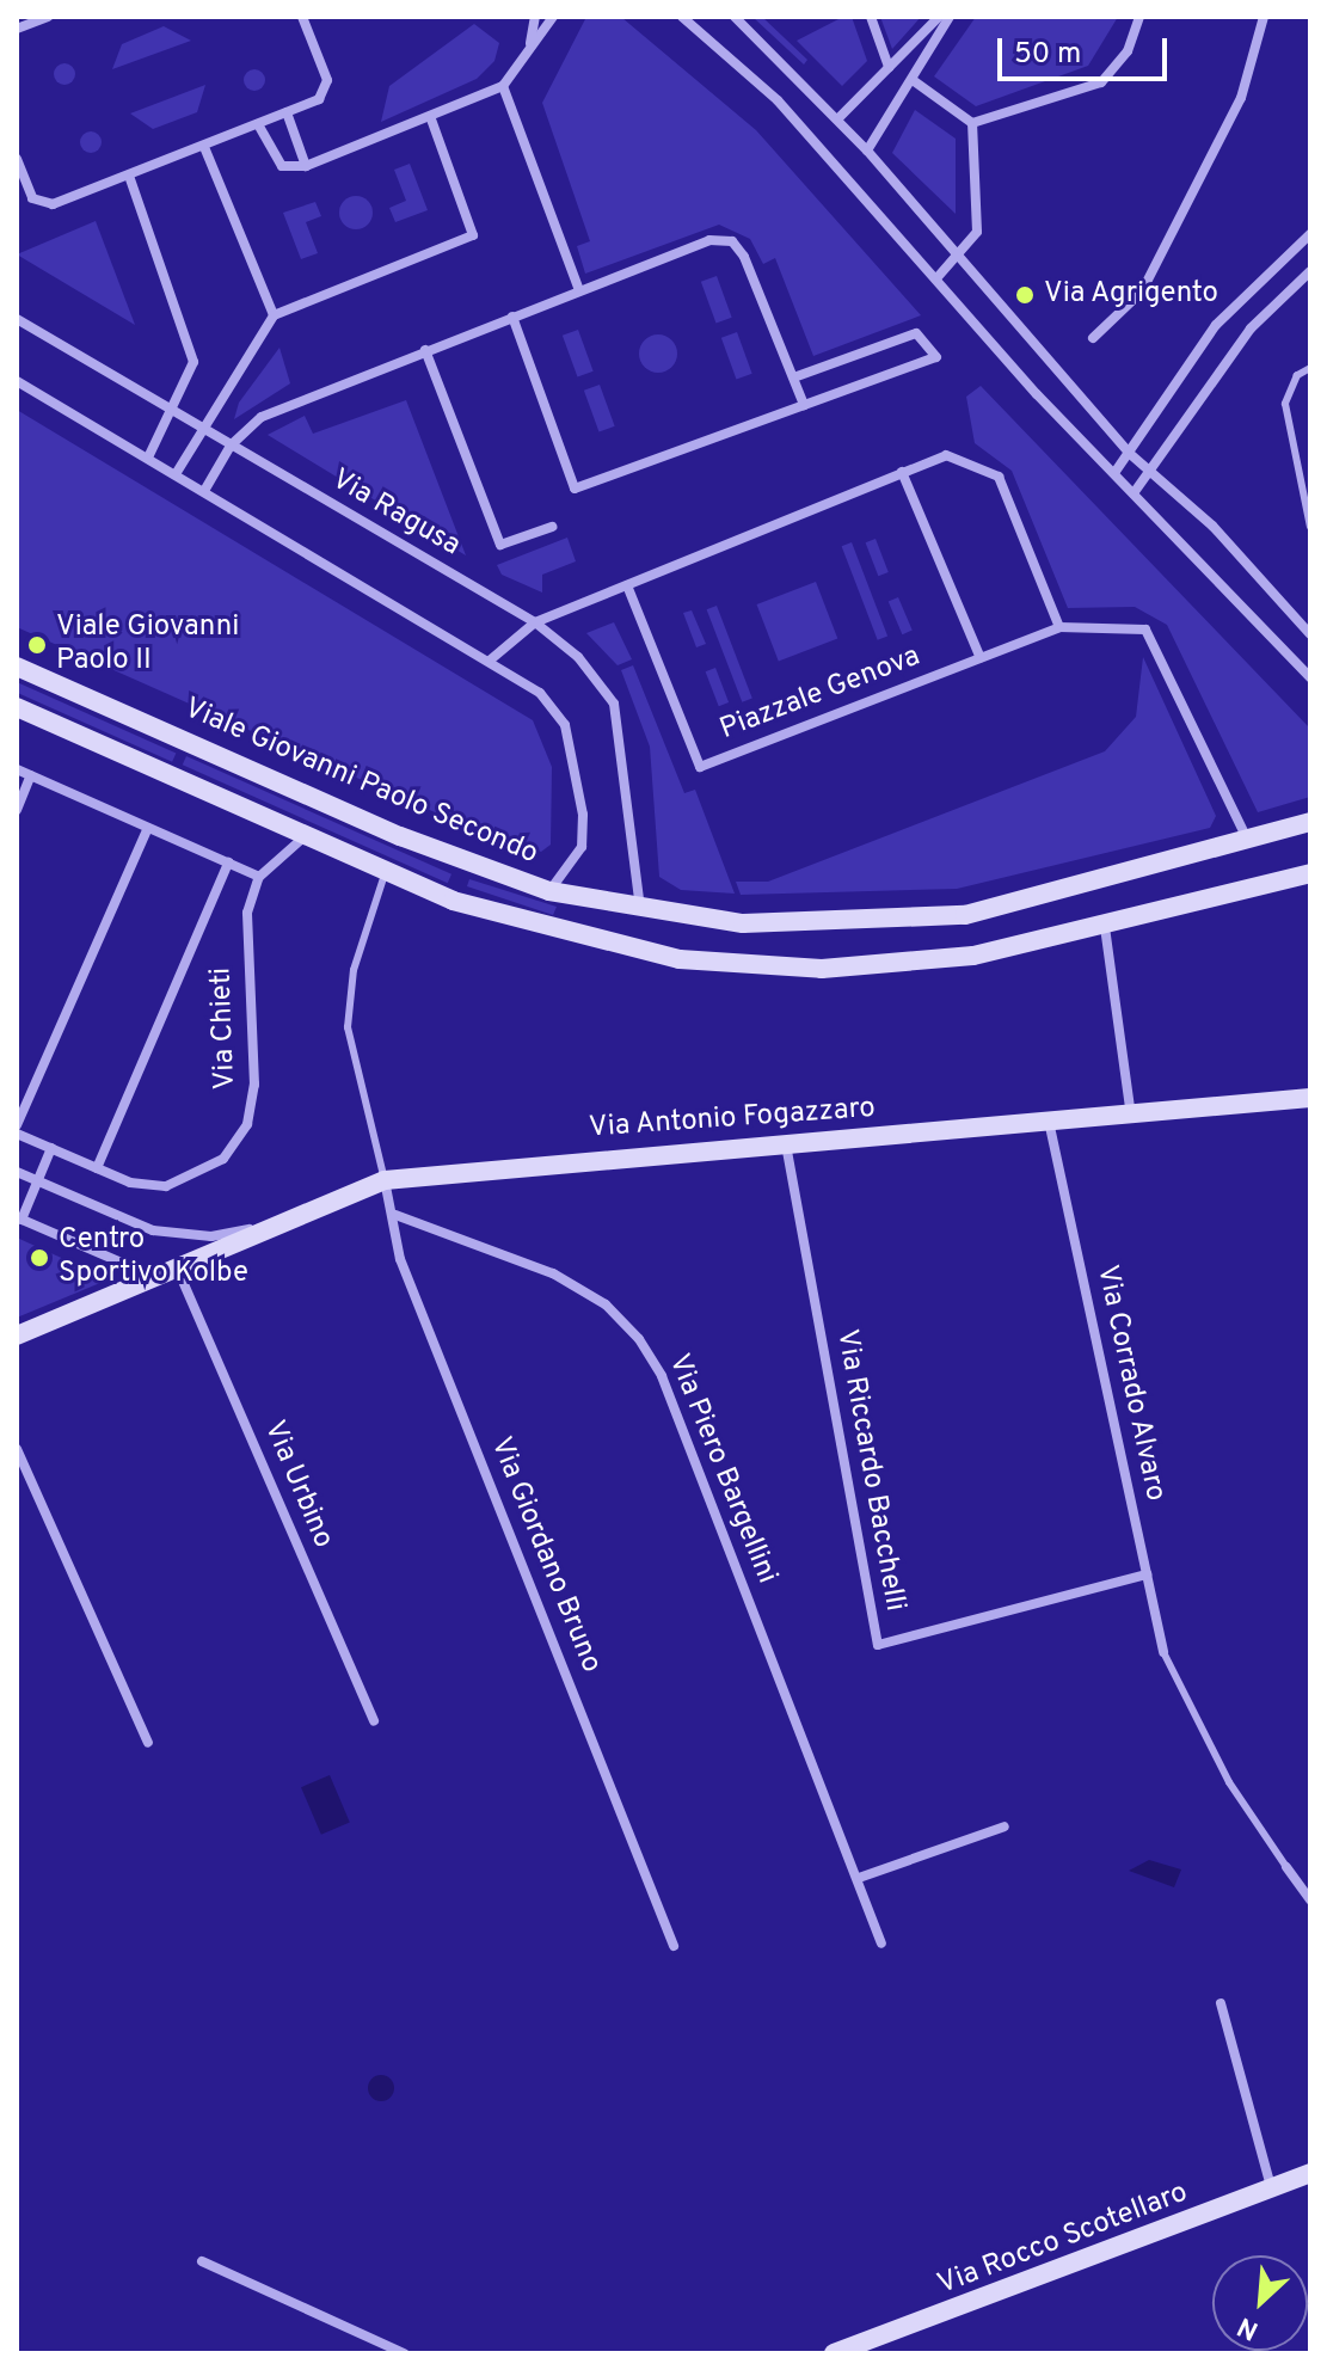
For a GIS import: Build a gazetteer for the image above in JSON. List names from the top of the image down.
{
  "streets": {
    "main road": ["Viale Giovanni Paolo Secondo", "Via Antonio Fogazzaro", "Via Rocco Scotellaro"],
    "street": [
      "Via Ragusa",
      "Piazzale Genova",
      "Via Chieti",
      "Via Corrado Alvaro",
      "Via Piero Bargellini",
      "Via Riccardo Bacchelli",
      "Via Urbino",
      "Via Giordano Bruno"
    ]
  },
  "crossings": [
    ["Via Ragusa", "Viale Giovanni Paolo Secondo"],
    ["Piazzale Genova", "Viale Giovanni Paolo Secondo"],
    ["Via Antonio Fogazzaro", "Via Corrado Alvaro"],
    ["Via Antonio Fogazzaro", "Via Riccardo Bacchelli"],
    ["Via Antonio Fogazzaro", "Via Urbino"],
    ["Via Antonio Fogazzaro", "Via Giordano Bruno"],
    ["Via Corrado Alvaro", "Via Riccardo Bacchelli"],
    ["Via Piero Bargellini", "Via Giordano Bruno"]
  ],
  "places": ["Via Agrigento", "Viale Giovanni Paolo II", "Centro Sportivo Kolbe"],
  "scale_bar": "50 m",
  "north": "bottom left"
}
